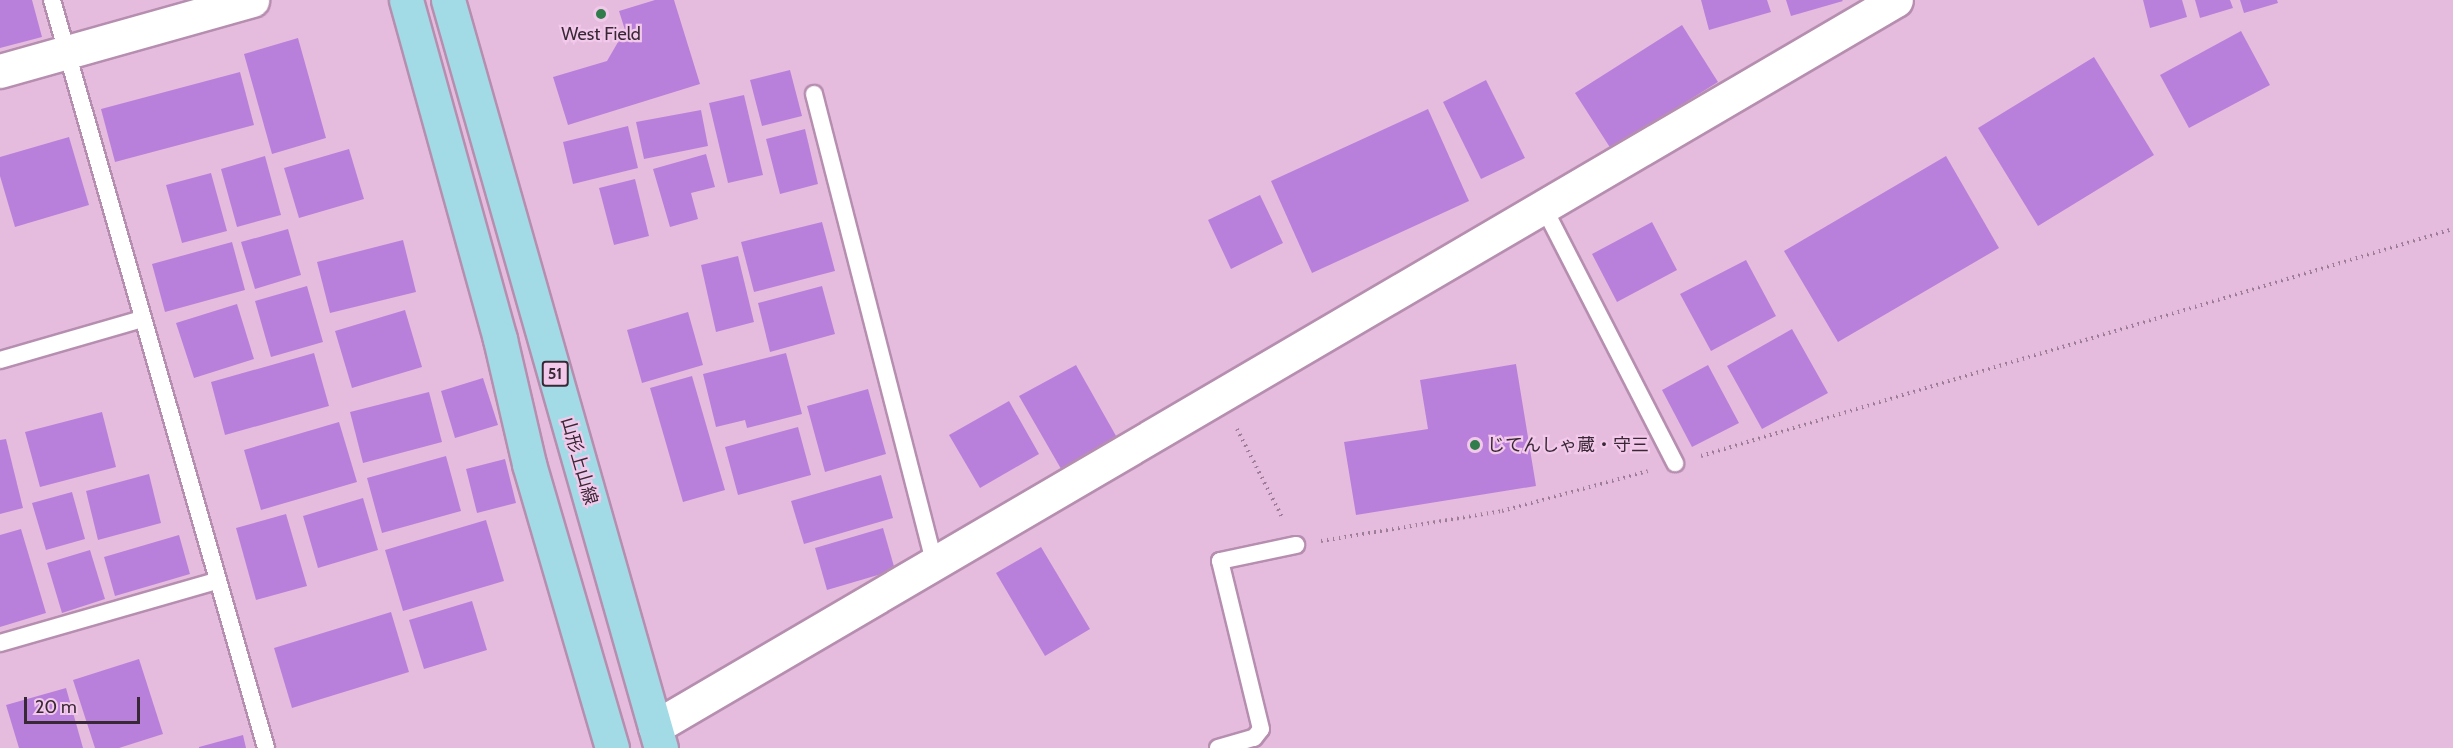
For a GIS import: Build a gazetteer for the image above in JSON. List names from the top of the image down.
{
  "streets": {
    "main road": ["51", "山形上山線"]
  },
  "places": ["West Field", "じてんしゃ蔵・守三"],
  "scale_bar": "20 m"
}
